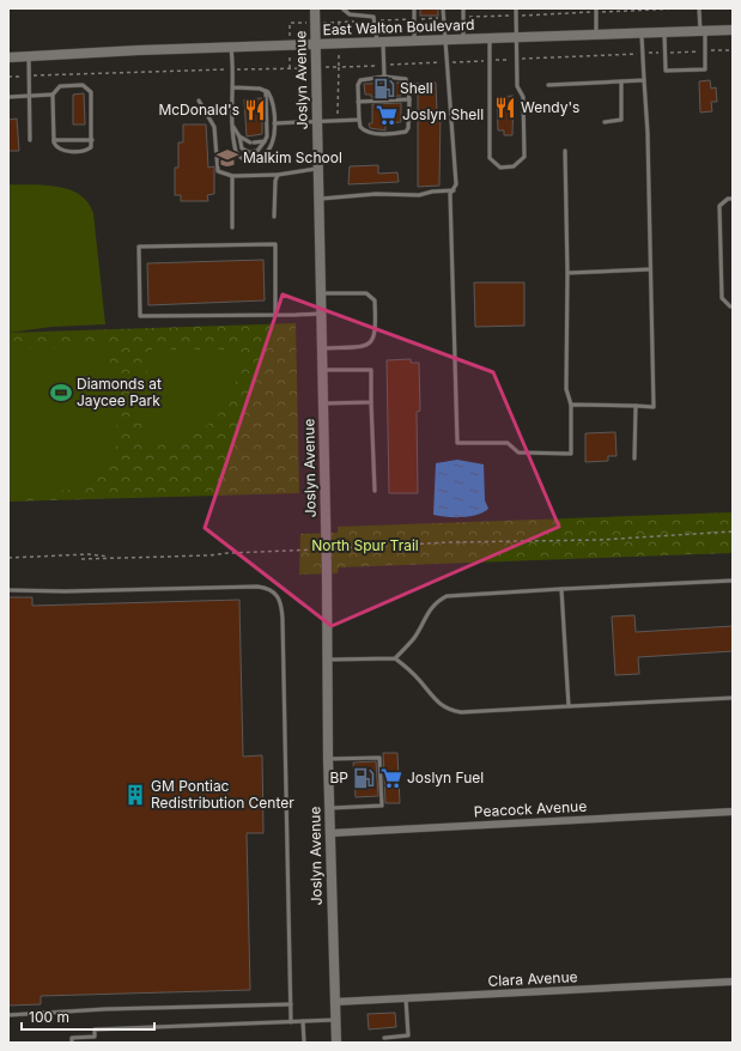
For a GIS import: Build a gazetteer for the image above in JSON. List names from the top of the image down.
{
  "streets": {
    "main road": ["East Walton Boulevard", "Joslyn Avenue"],
    "street": ["Peacock Avenue", "Clara Avenue"]
  },
  "crossings": [
    ["East Walton Boulevard", "Joslyn Avenue"],
    ["Joslyn Avenue", "Peacock Avenue"],
    ["Joslyn Avenue", "Clara Avenue"]
  ],
  "parks": ["North Spur Trail"],
  "places": {
    "fuel station": ["Shell", "BP"],
    "restaurant": ["Wendy's", "McDonald's"],
    "supermarket": ["Joslyn Shell", "Joslyn Fuel"],
    "school or university": ["Malkim School"],
    "sports": ["Diamonds at Jaycee Park"],
    "building": ["GM Pontiac Redistribution Center"]
  },
  "scale_bar": "100 m"
}
